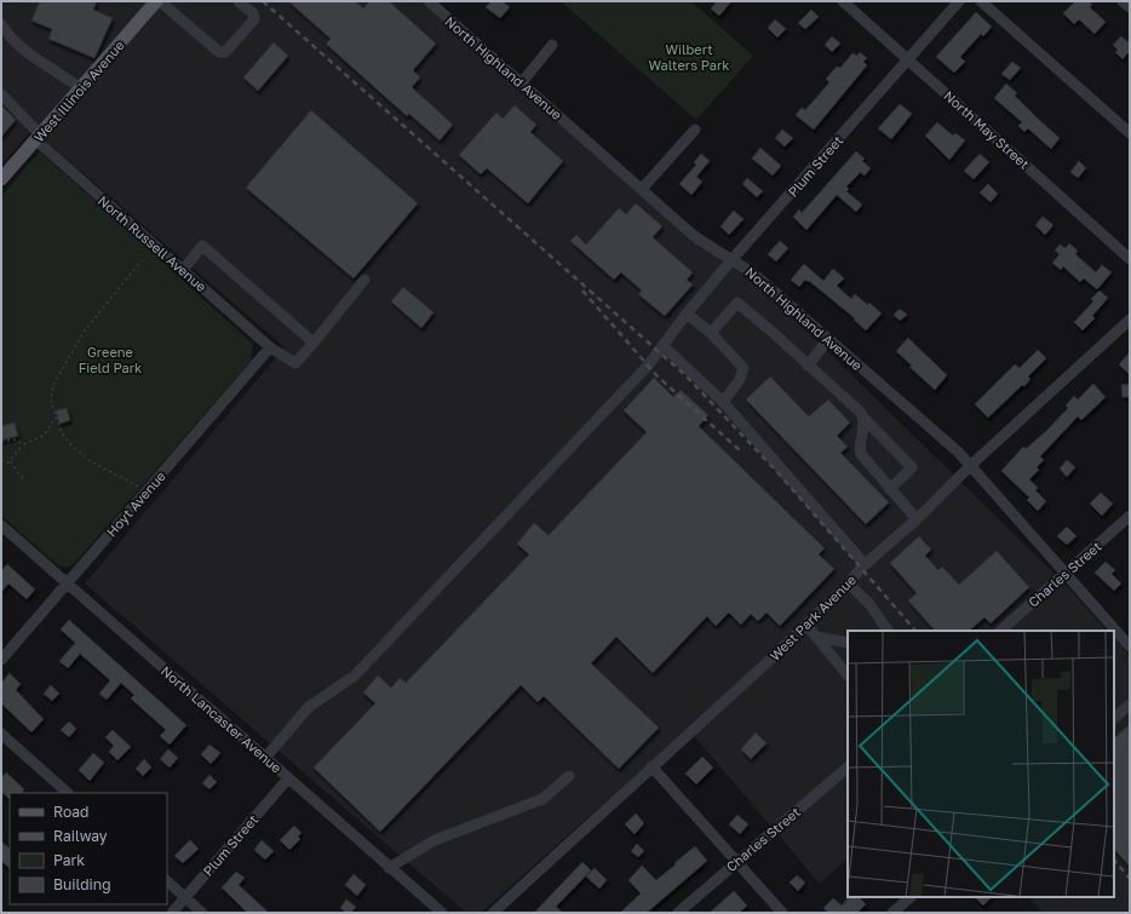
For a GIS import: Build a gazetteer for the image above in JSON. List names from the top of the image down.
{
  "streets": {
    "main road": ["West Illinois Avenue"],
    "street": [
      "North Highland Avenue",
      "North May Street",
      "Plum Street",
      "North Russell Avenue",
      "Hoyt Avenue",
      "Charles Street",
      "West Park Avenue",
      "North Lancaster Avenue"
    ]
  },
  "crossings": [
    ["North Highland Avenue", "Plum Street"],
    ["North Highland Avenue", "Charles Street"],
    ["North Highland Avenue", "West Park Avenue"],
    ["West Illinois Avenue", "North Russell Avenue"],
    ["North May Street", "Plum Street"],
    ["Plum Street", "North Lancaster Avenue"],
    ["North Russell Avenue", "Hoyt Avenue"],
    ["Hoyt Avenue", "North Lancaster Avenue"]
  ],
  "parks": ["Wilbert Walters Park", "Greene Field Park"],
  "legend": [
    "Road",
    "Railway",
    "Park",
    "Building"
  ]
}
